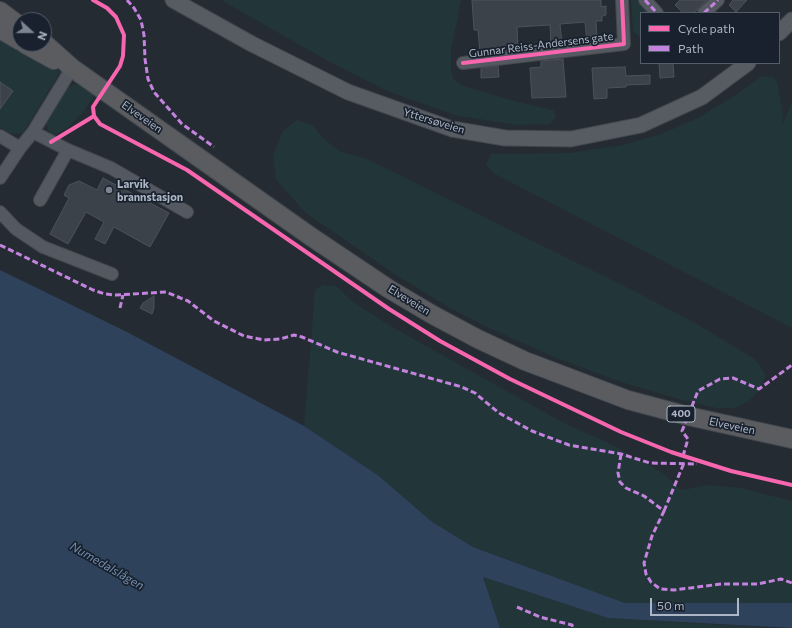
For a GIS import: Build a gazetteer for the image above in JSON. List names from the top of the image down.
{
  "streets": {
    "highway": ["Elveveien", "400"],
    "main road": ["Yttersøveien"],
    "street": ["Gunnar Reiss-Andersens gate"]
  },
  "water": ["Numedalslågen"],
  "places": ["Larvik brannstasjon"],
  "legend": ["Cycle path", "Path"],
  "scale_bar": "50 m",
  "north": "right"
}
